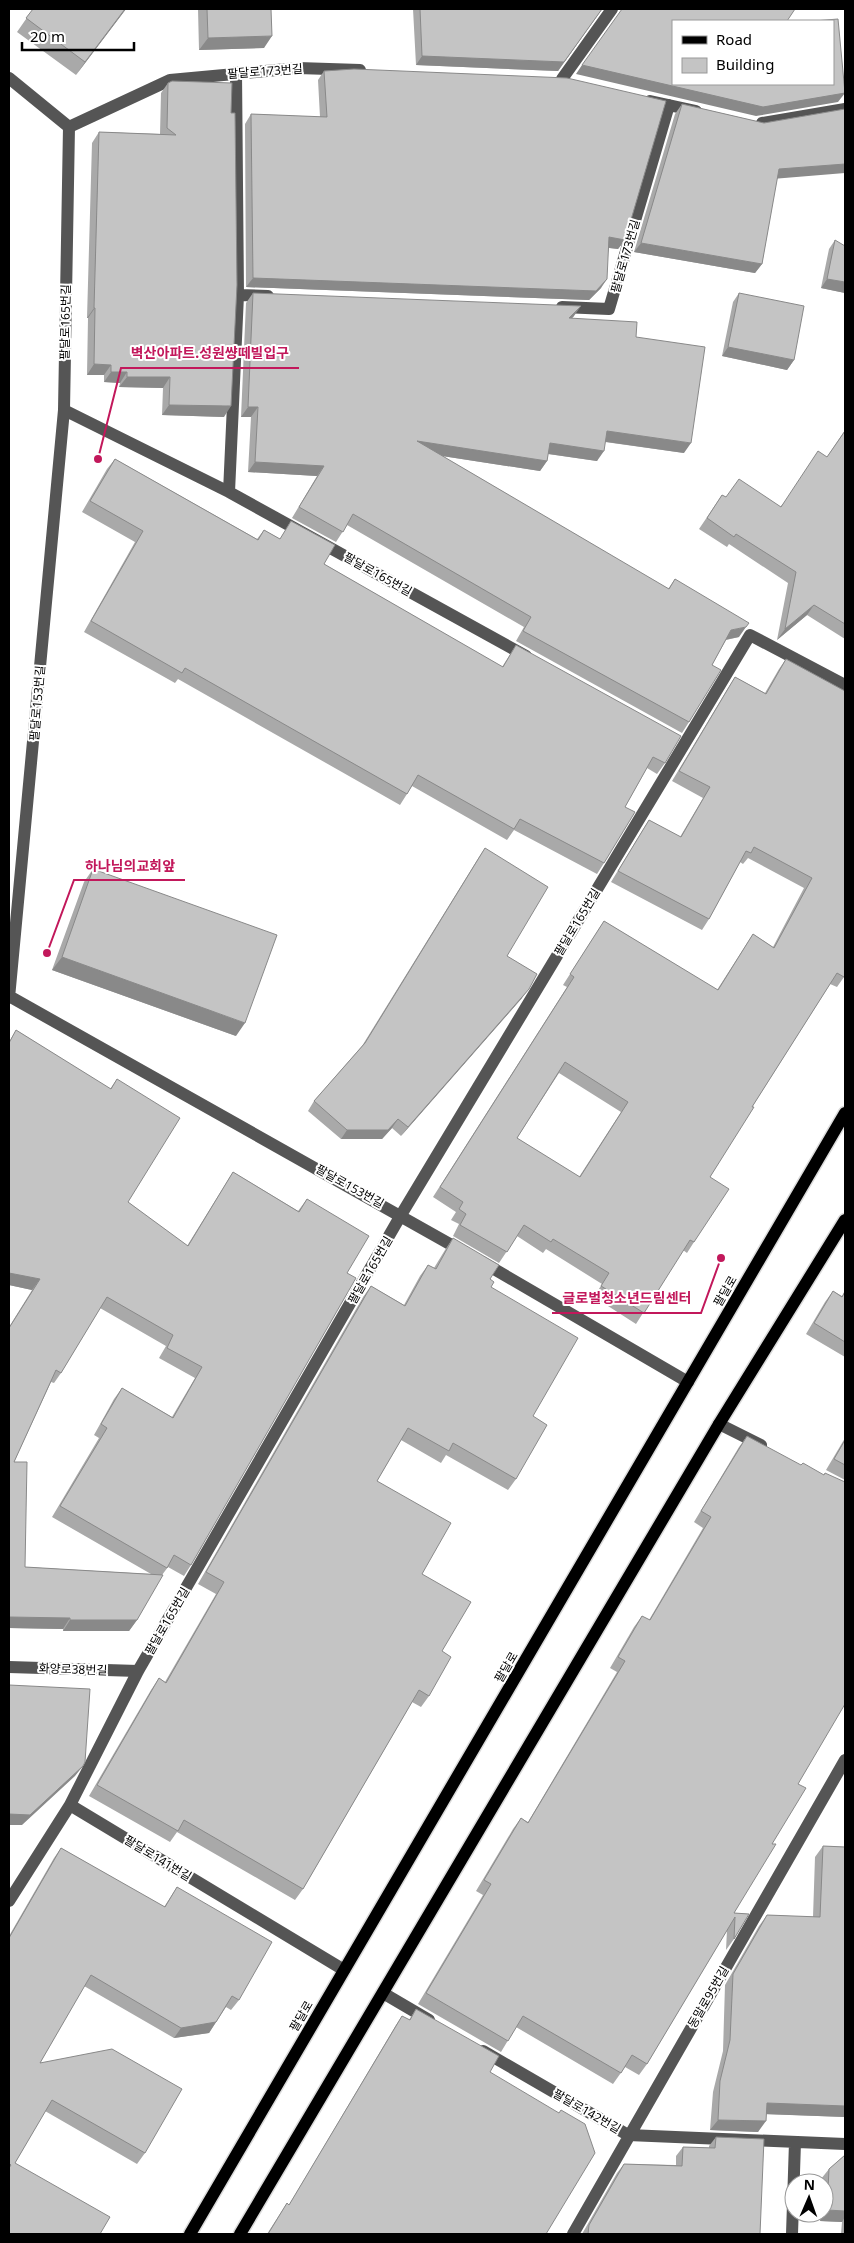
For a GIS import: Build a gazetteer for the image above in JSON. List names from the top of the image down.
{
  "streets": {
    "main road": ["팔달로"],
    "street": [
      "팔달로173번길",
      "팔달로165번길",
      "팔달로153번길",
      "화양로38번길",
      "팔달로141번길",
      "동말로95번길",
      "팔달로142번길"
    ]
  },
  "crossings": [
    ["팔달로173번길", "팔달로165번길"],
    ["팔달로165번길", "팔달로153번길"],
    ["팔달로165번길", "화양로38번길"],
    ["팔달로165번길", "팔달로141번길"],
    ["팔달로153번길", "팔달로"],
    ["팔달로", "팔달로141번길"],
    ["동말로95번길", "팔달로142번길"]
  ],
  "places": ["벽산아파트.성원썅떼빌입구", "하나님의교회앞", "글로벌청소년드림센터"],
  "legend": ["Road", "Building"],
  "scale_bar": "20 m",
  "north": "top"
}
